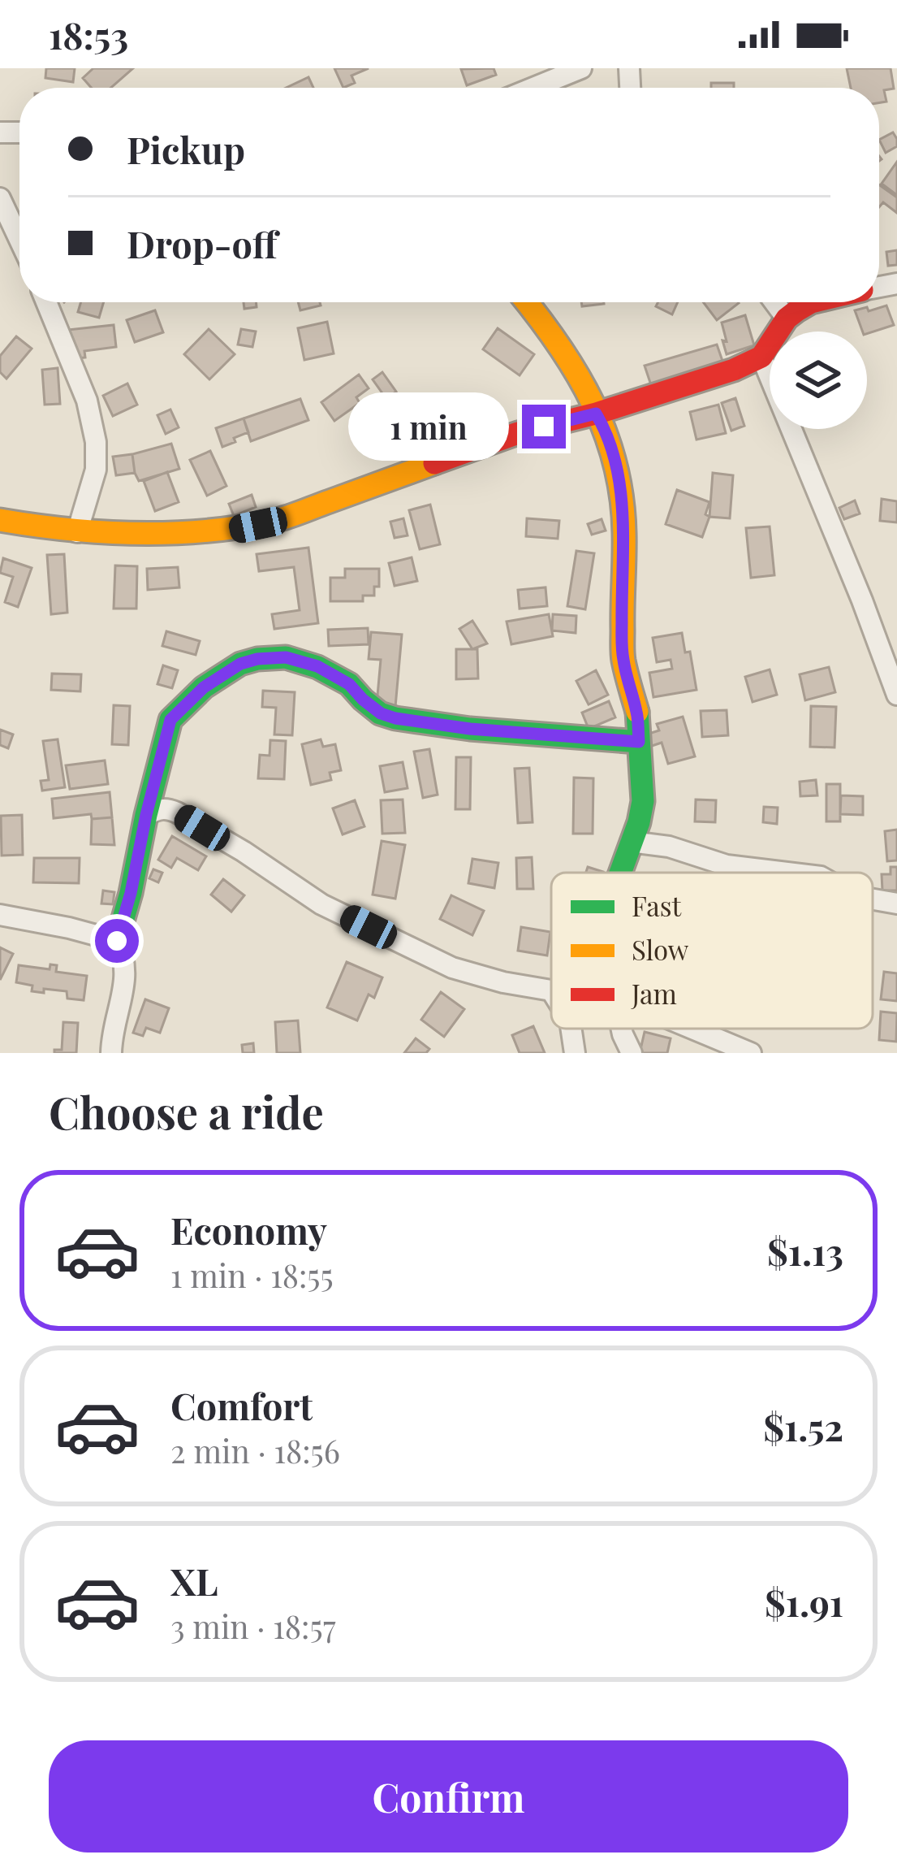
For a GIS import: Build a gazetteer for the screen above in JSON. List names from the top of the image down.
{
  "legend": ["Fast", "Slow", "Jam"],
  "page": {
    "status": "18:53",
    "banner": ["Pickup", "Drop-off"],
    "bubble": "1 min",
    "heading": "Choose a ride",
    "list": [
      {
        "name": "Economy",
        "note": "1 min · 18:55",
        "value": "$1.13"
      },
      {
        "name": "Comfort",
        "note": "2 min · 18:56",
        "value": "$1.52"
      },
      {
        "name": "XL",
        "note": "3 min · 18:57",
        "value": "$1.91"
      }
    ],
    "buttons": "Confirm"
  }
}
